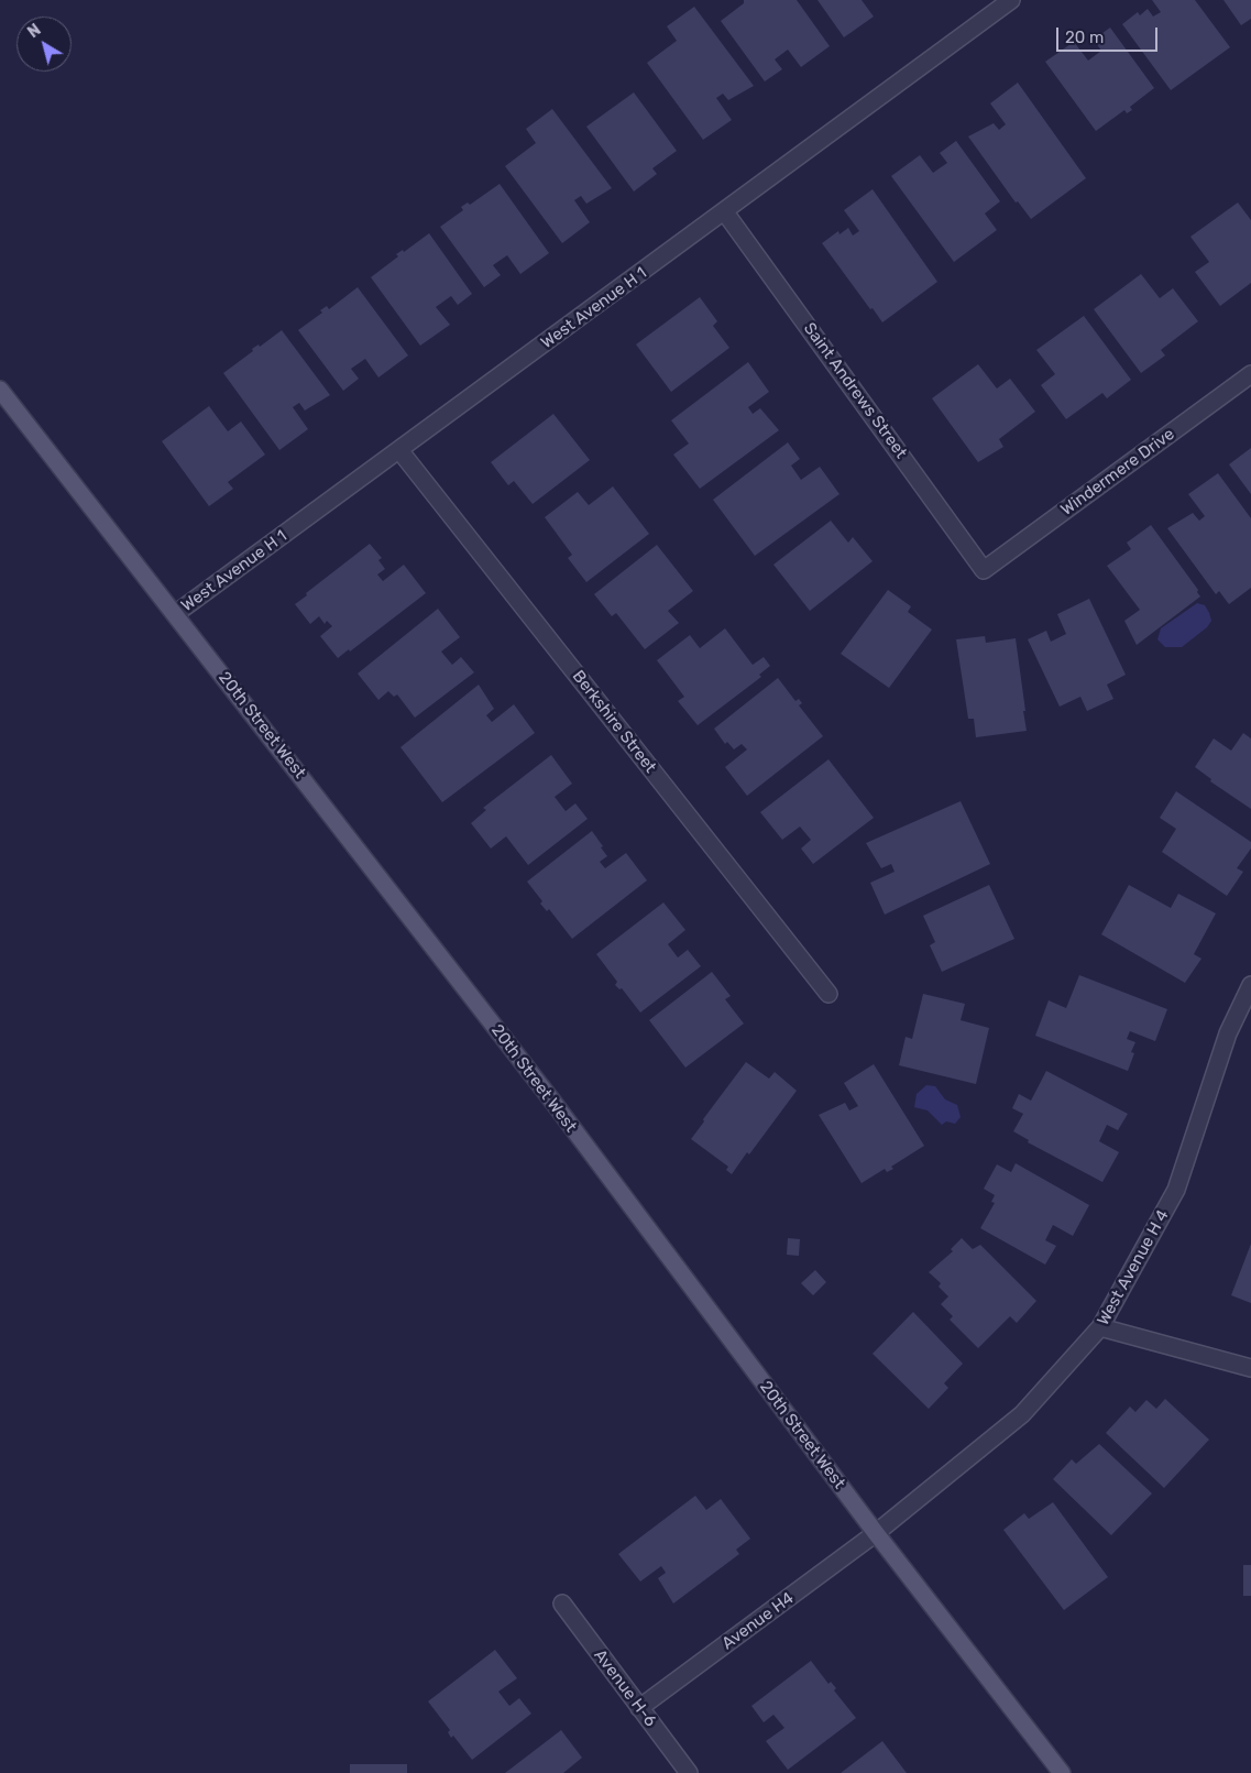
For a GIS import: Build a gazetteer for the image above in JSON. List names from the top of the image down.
{
  "streets": {
    "main road": ["20th Street West"],
    "street": [
      "West Avenue H 1",
      "Saint Andrews Street",
      "Windermere Drive",
      "Berkshire Street",
      "West Avenue H 4",
      "Avenue H4",
      "Avenue H-6"
    ]
  },
  "crossings": [
    ["West Avenue H 1", "Saint Andrews Street"],
    ["West Avenue H 1", "Berkshire Street"],
    ["West Avenue H 1", "20th Street West"],
    ["Saint Andrews Street", "Windermere Drive"],
    ["20th Street West", "West Avenue H 4"],
    ["20th Street West", "Avenue H4"],
    ["West Avenue H 4", "Avenue H4"],
    ["Avenue H4", "Avenue H-6"]
  ],
  "scale_bar": "20 m",
  "north": "top left"
}
